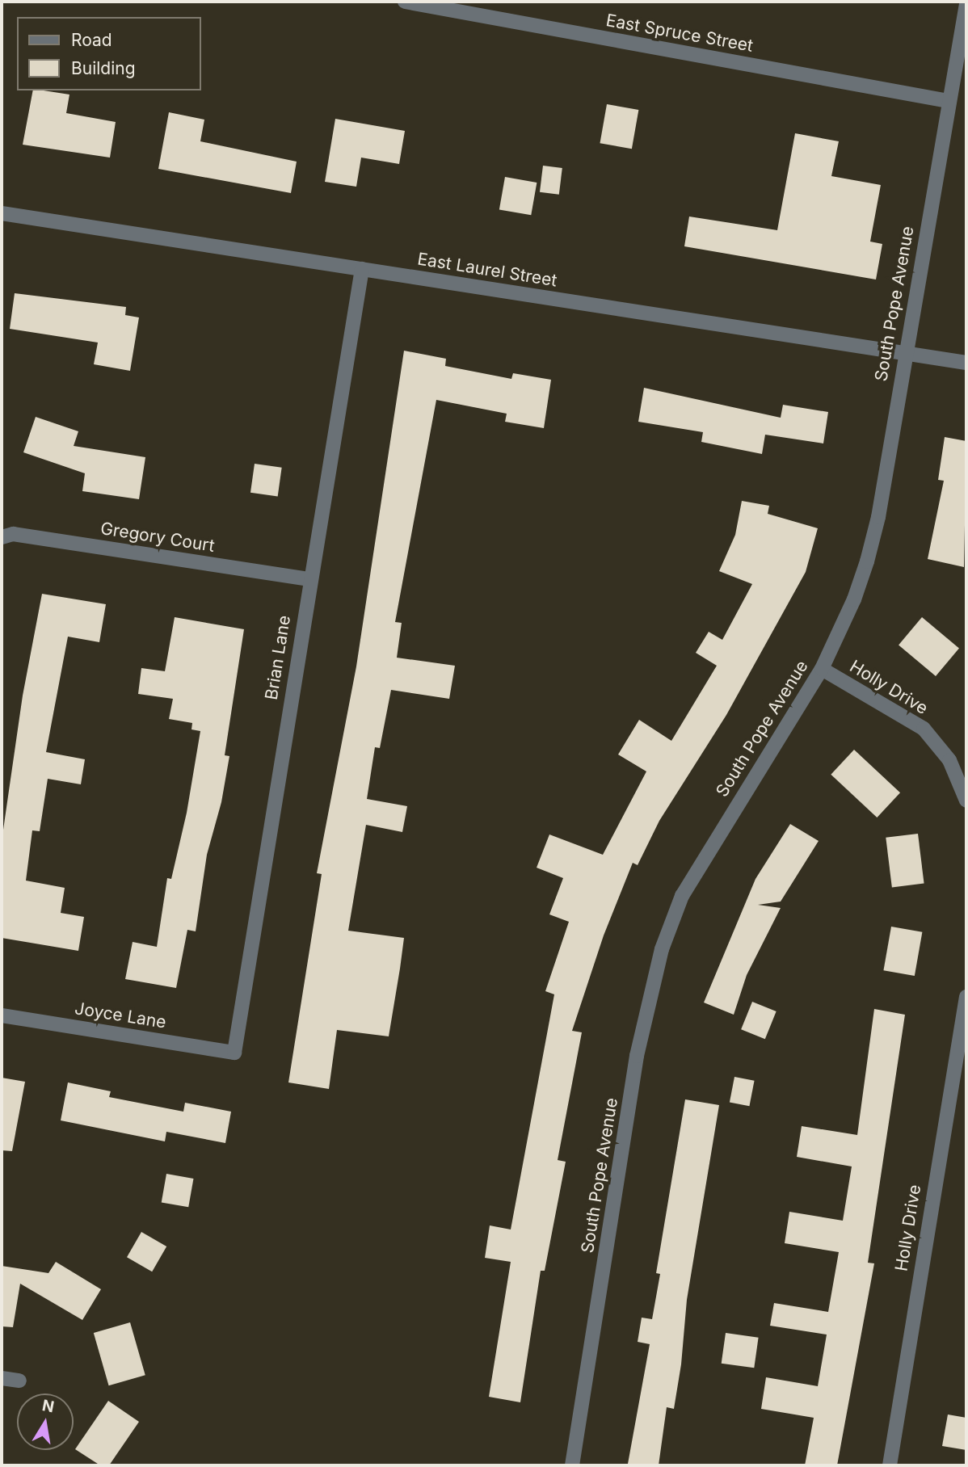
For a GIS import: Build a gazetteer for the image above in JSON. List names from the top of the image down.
{
  "streets": {
    "street": [
      "East Spruce Street",
      "East Laurel Street",
      "South Pope Avenue",
      "Gregory Court",
      "Brian Lane",
      "Holly Drive",
      "Joyce Lane"
    ]
  },
  "crossings": [
    ["East Spruce Street", "South Pope Avenue"],
    ["East Laurel Street", "South Pope Avenue"],
    ["East Laurel Street", "Brian Lane"],
    ["South Pope Avenue", "Holly Drive"],
    ["Gregory Court", "Brian Lane"],
    ["Brian Lane", "Joyce Lane"]
  ],
  "legend": ["Road", "Building"],
  "north": "top"
}
